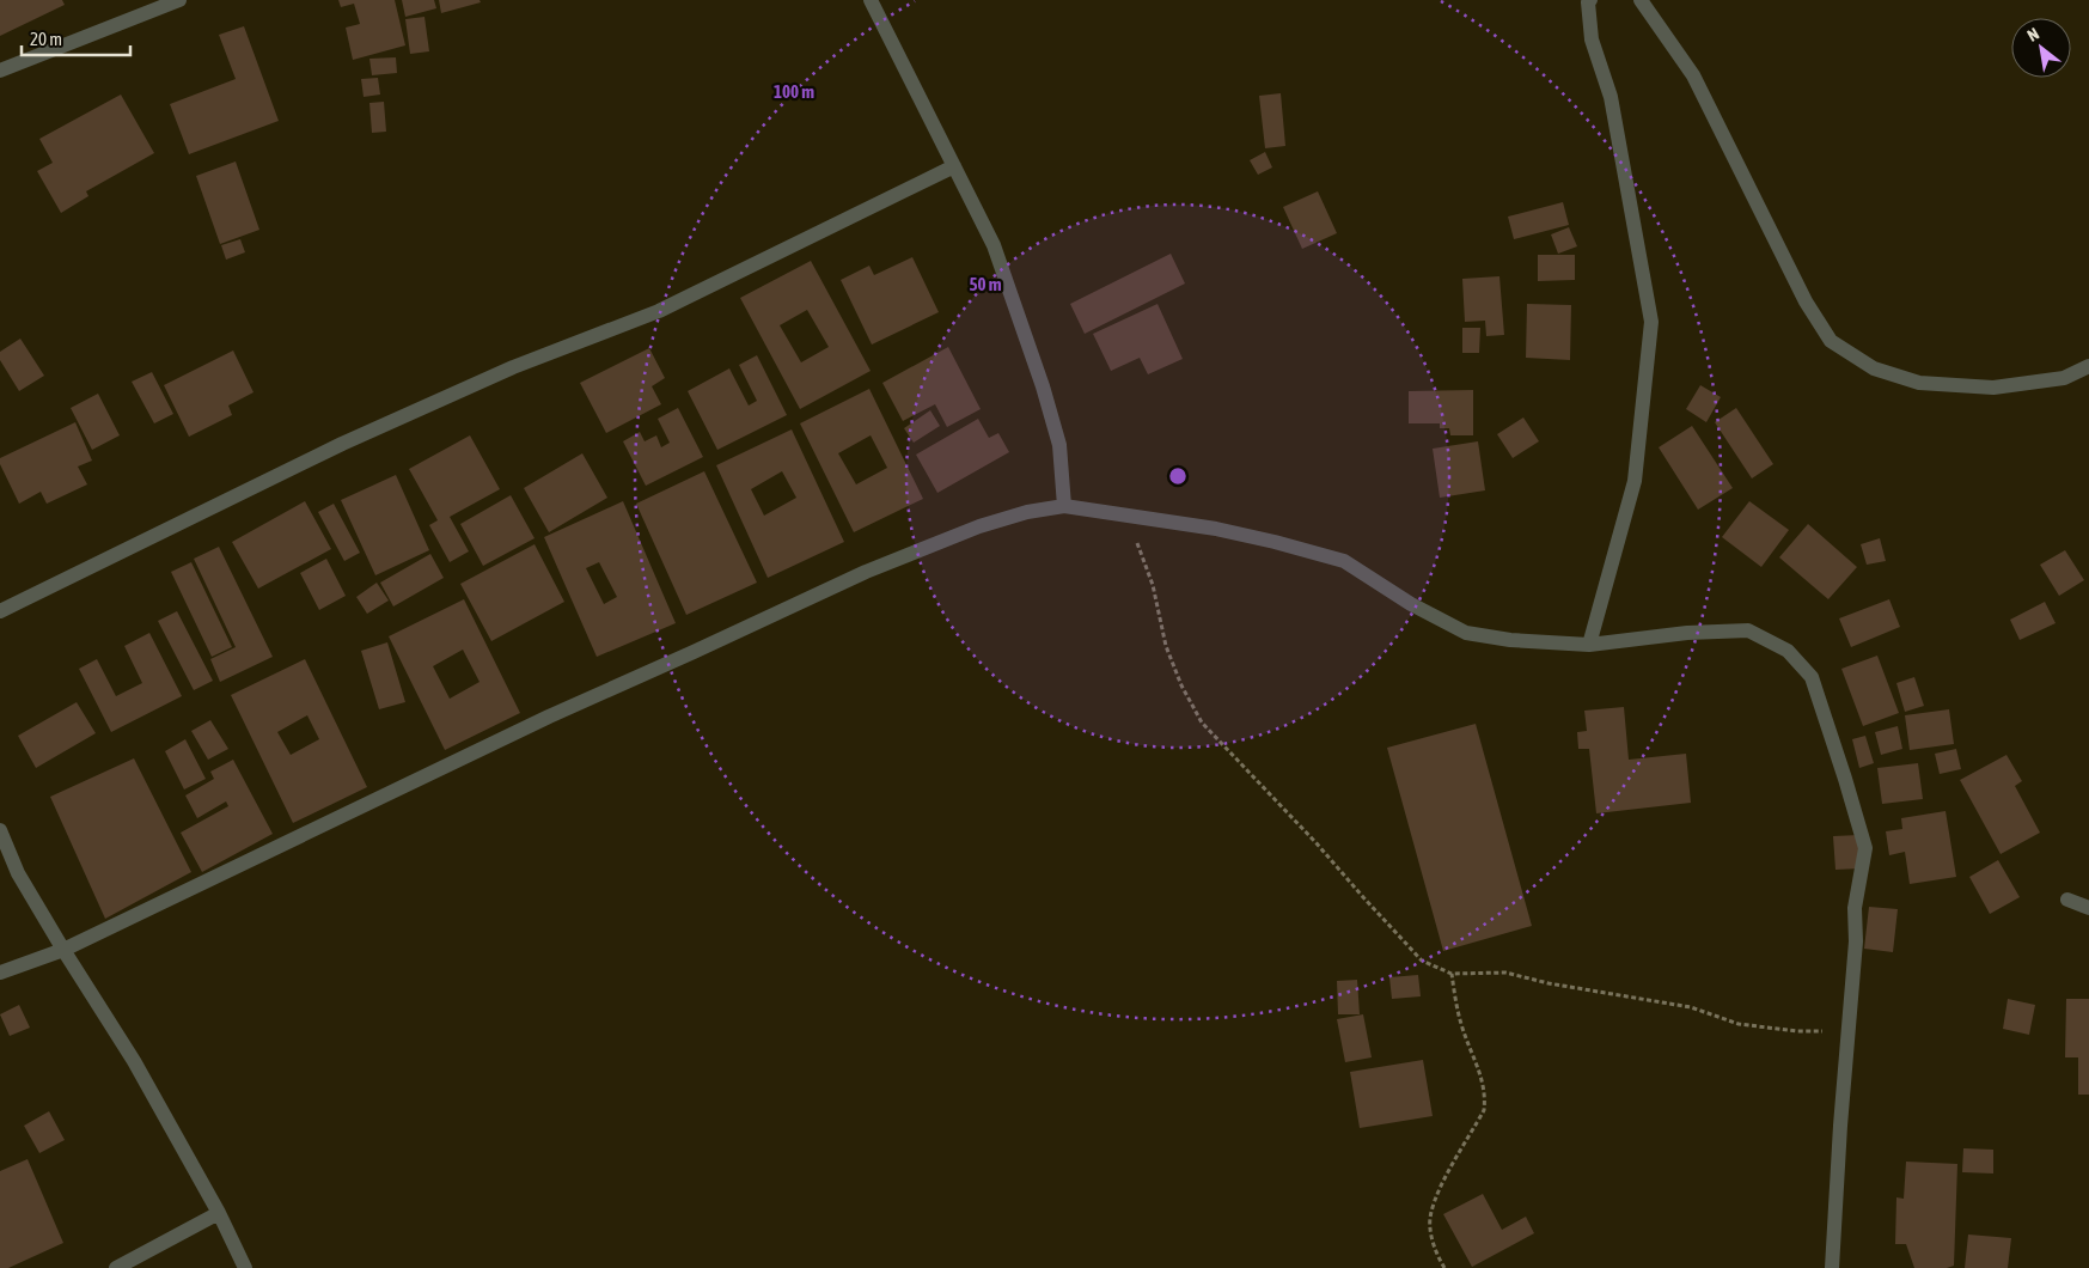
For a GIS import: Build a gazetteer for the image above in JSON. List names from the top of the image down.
{
  "scale_bar": "20 m",
  "north": "top left",
  "rings": ["100 m", "50 m"]
}
